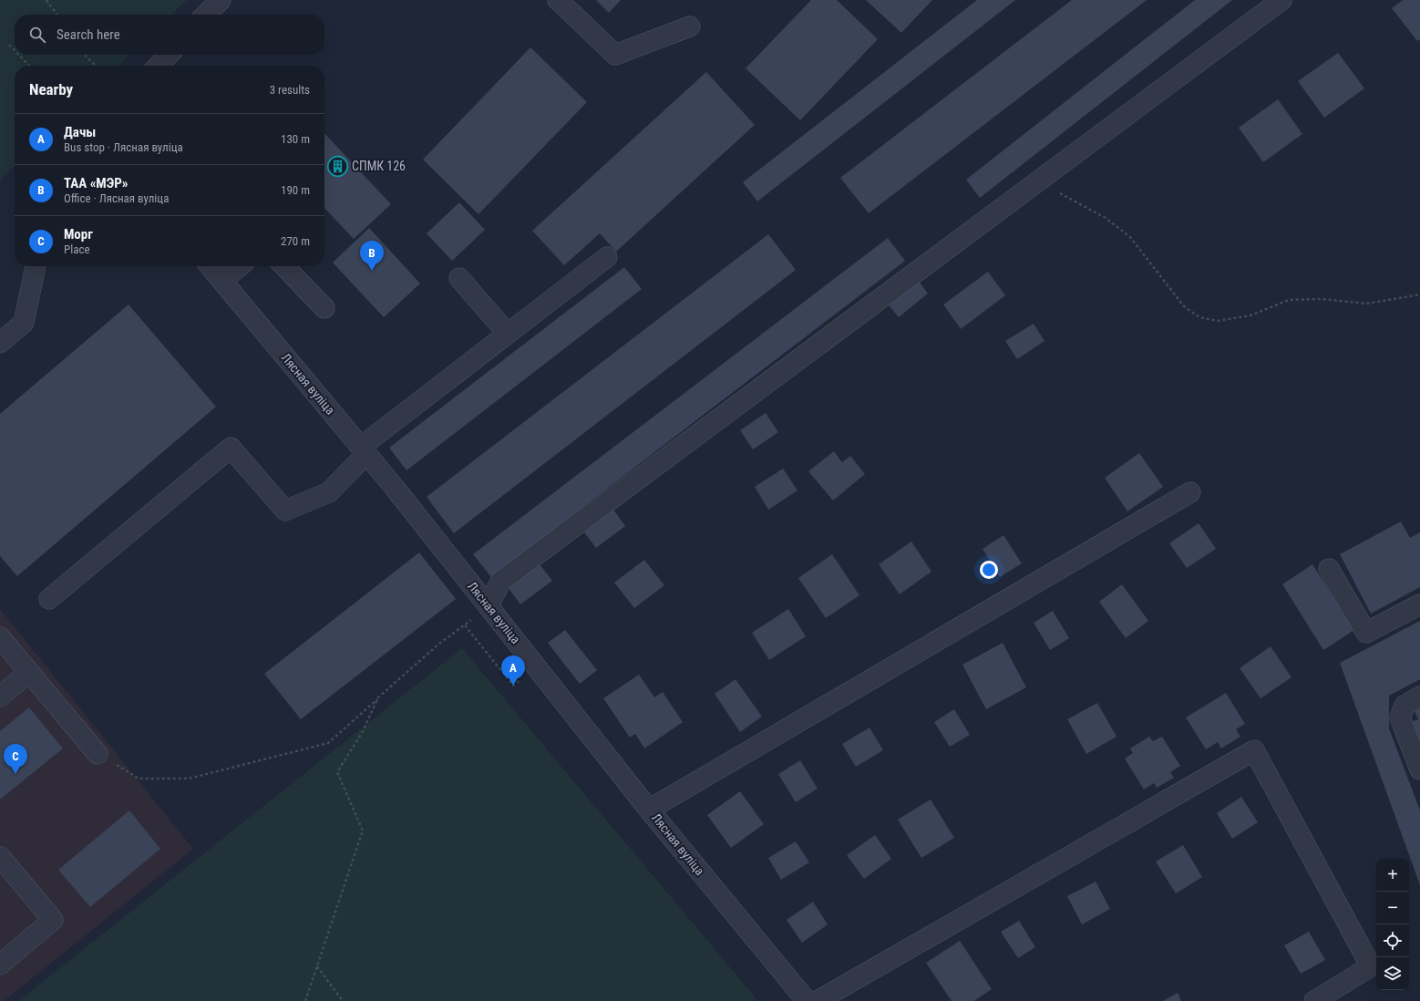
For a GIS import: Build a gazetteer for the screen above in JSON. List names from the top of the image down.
{
  "streets": {
    "street": ["Лясная вуліца"]
  },
  "places": {
    "building": ["СПМК 126"]
  },
  "page": {
    "search": "Search here",
    "heading": ["Nearby", "3 results"],
    "list": [
      {
        "mark": "A",
        "name": "Дачы",
        "note": "Bus stop · Лясная вуліца",
        "value": "130 m"
      },
      {
        "mark": "B",
        "name": "ТАА «МЭР»",
        "note": "Office · Лясная вуліца",
        "value": "190 m"
      },
      {
        "mark": "C",
        "name": "Морг",
        "note": "Place",
        "value": "270 m"
      }
    ],
    "pins": ["B", "A", "C"],
    "map_buttons": ["+", "−"]
  }
}
